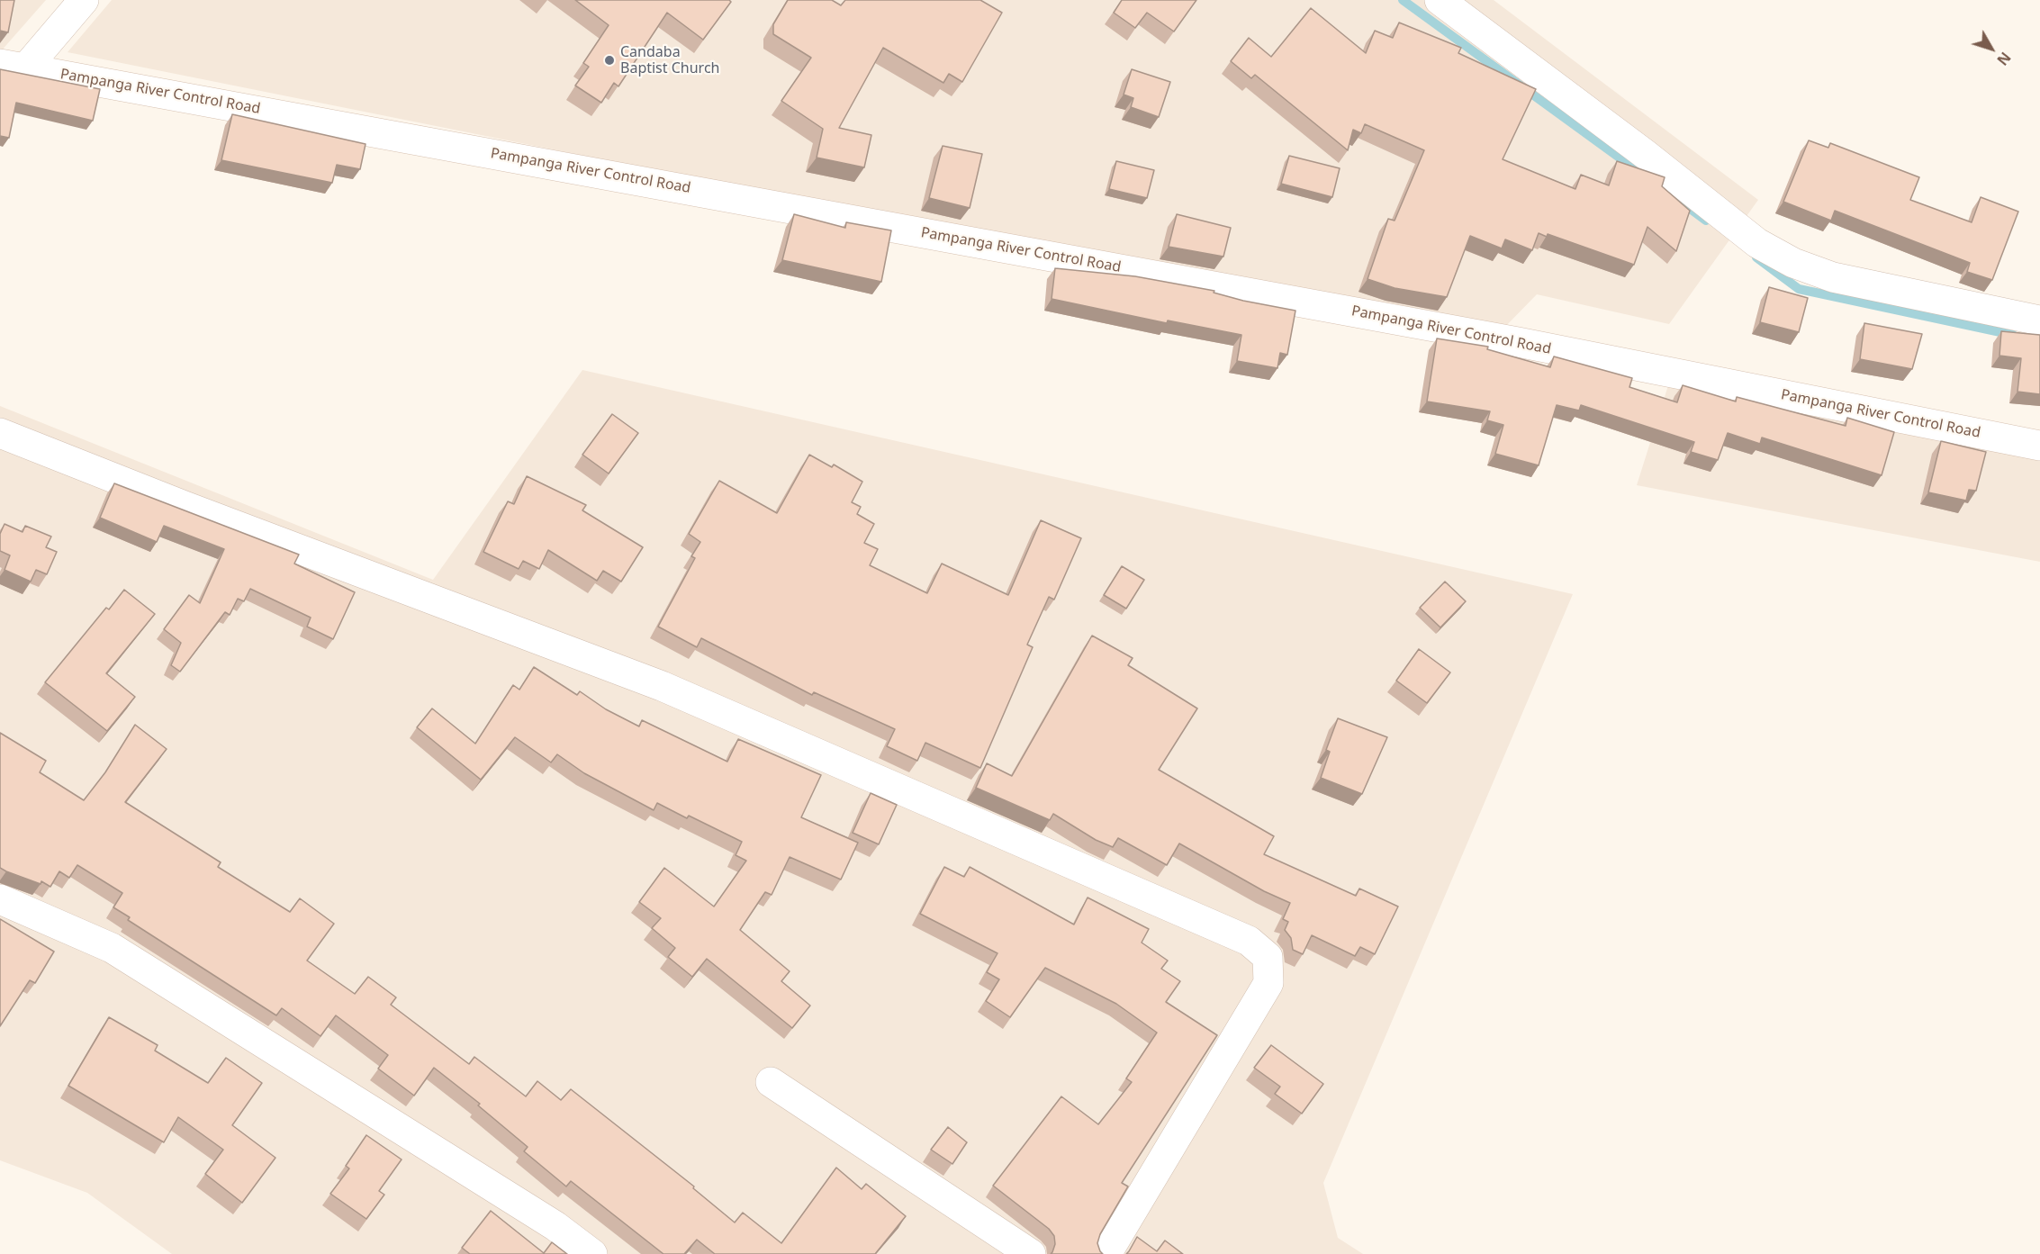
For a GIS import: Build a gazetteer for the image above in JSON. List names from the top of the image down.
{
  "streets": {
    "street": ["Pampanga River Control Road"]
  },
  "places": ["Candaba Baptist Church"],
  "north": "bottom right"
}
